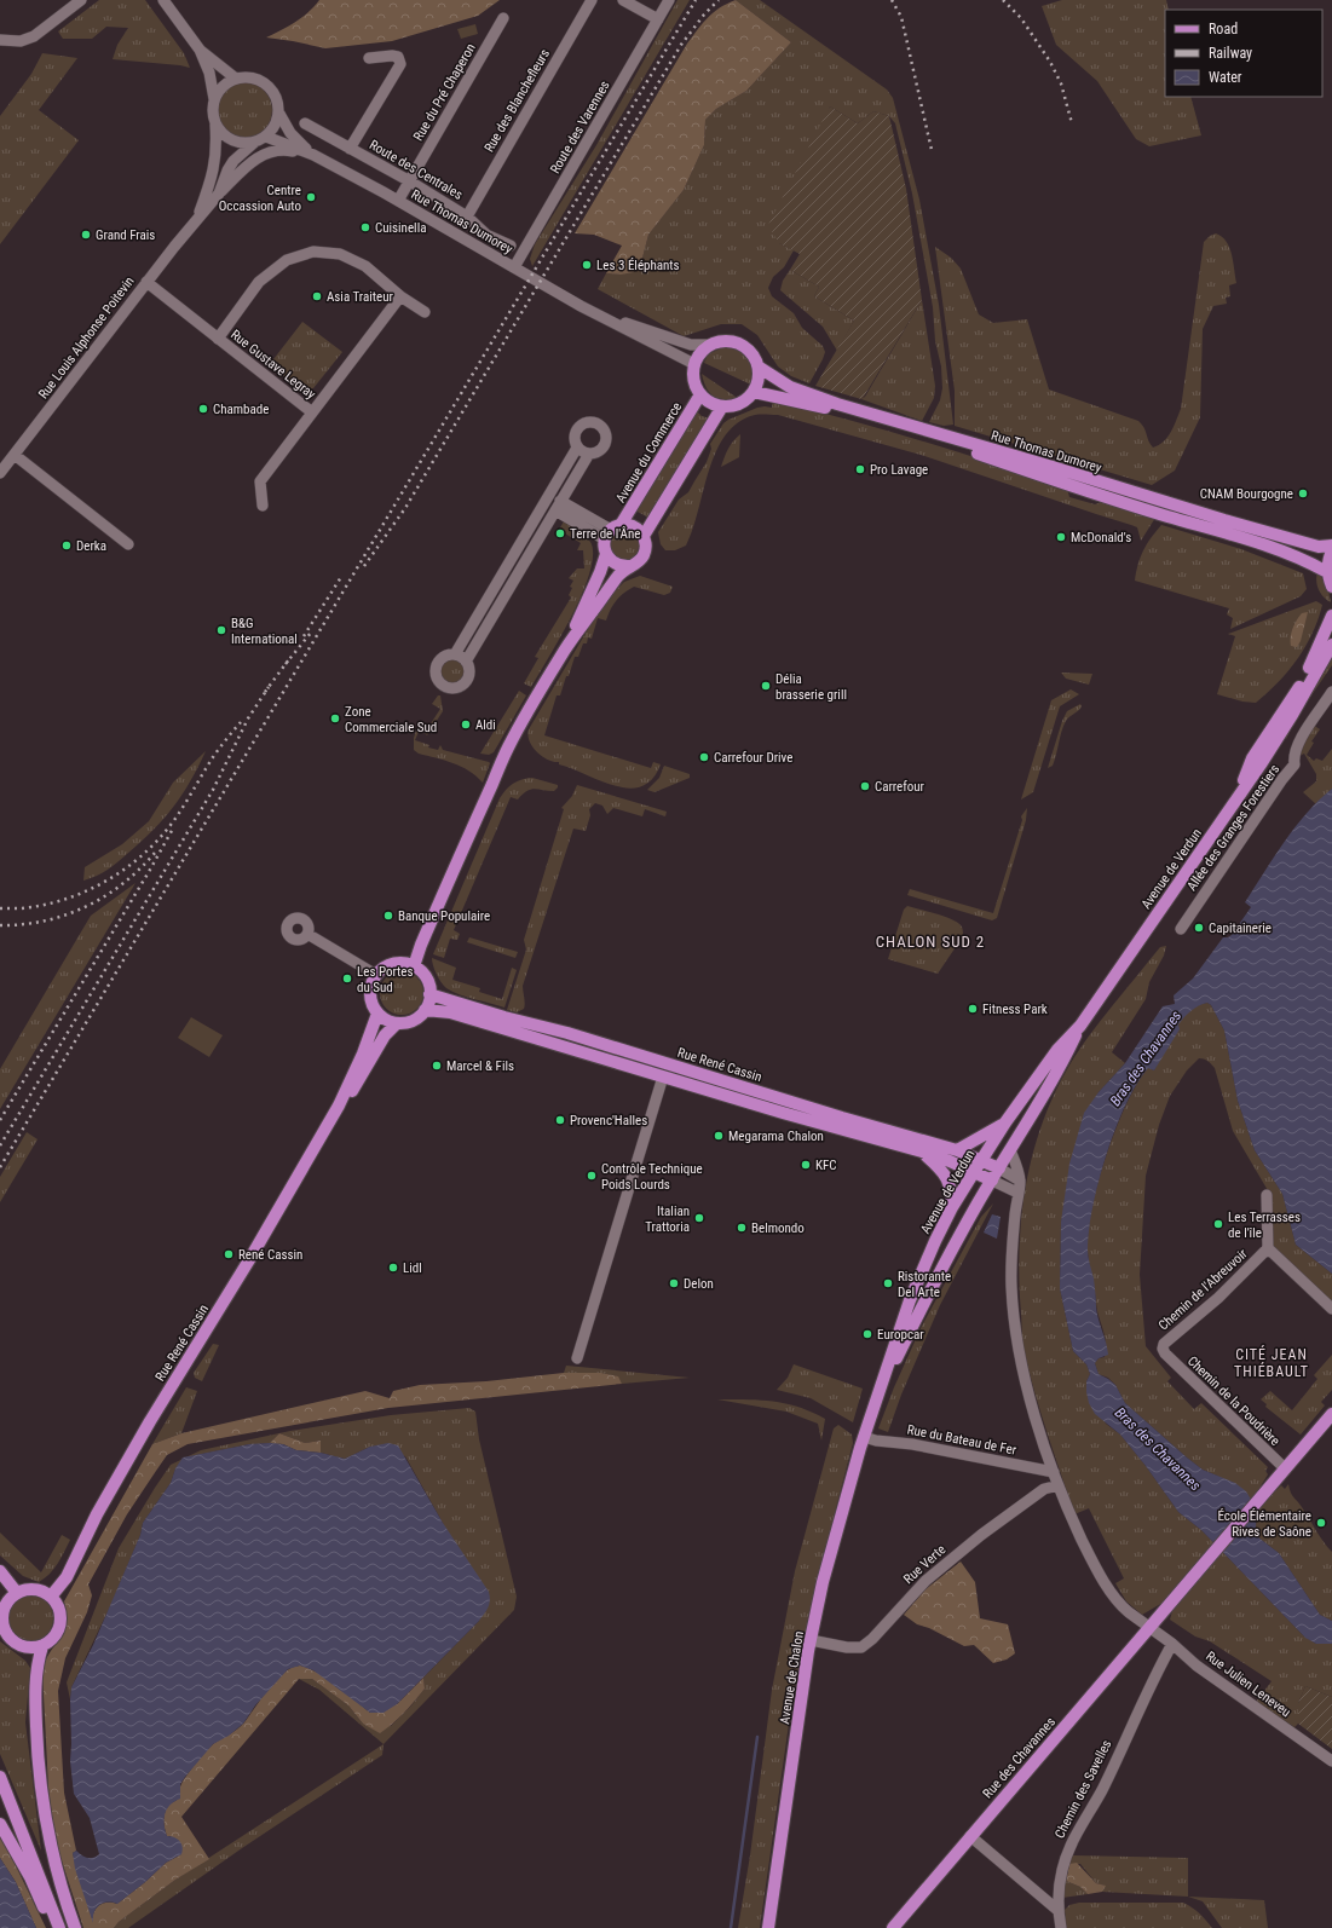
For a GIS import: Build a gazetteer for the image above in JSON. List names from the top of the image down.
{
  "streets": {
    "main road": [
      "Rue Thomas Dumorey",
      "Avenue du Commerce",
      "Avenue de Verdun",
      "Rue René Cassin",
      "Avenue de Chalon",
      "Rue des Chavannes"
    ],
    "street": [
      "Rue du Pré Chaperon",
      "Rue des Blanchefleurs",
      "Route des Varennes",
      "Route des Centrales",
      "Rue Louis Alphonse Poitevin",
      "Rue Gustave Legray",
      "Allée des Granges Forestiers",
      "Chemin de l'Abreuvoir",
      "Chemin de la Poudrière",
      "Rue du Bateau de Fer",
      "Rue Verte",
      "Rue Julien Leneveu",
      "Chemin des Savelles"
    ]
  },
  "crossings": [
    ["Rue du Pré Chaperon", "Route des Centrales"],
    ["Rue du Pré Chaperon", "Rue Thomas Dumorey"],
    ["Rue des Blanchefleurs", "Route des Centrales"],
    ["Route des Varennes", "Rue Thomas Dumorey"],
    ["Rue Thomas Dumorey", "Rue Louis Alphonse Poitevin"],
    ["Rue Thomas Dumorey", "Avenue du Commerce"],
    ["Rue Louis Alphonse Poitevin", "Rue Gustave Legray"],
    ["Avenue de Verdun", "Rue René Cassin"],
    ["Avenue de Verdun", "Rue du Bateau de Fer"],
    ["Avenue de Verdun", "Avenue de Chalon"],
    ["Chemin de l'Abreuvoir", "Chemin de la Poudrière"],
    ["Chemin de la Poudrière", "Rue des Chavannes"],
    ["Rue du Bateau de Fer", "Avenue de Chalon"],
    ["Rue du Bateau de Fer", "Rue Julien Leneveu"],
    ["Rue Verte", "Avenue de Chalon"],
    ["Rue Verte", "Rue Julien Leneveu"],
    ["Rue Julien Leneveu", "Rue des Chavannes"],
    ["Rue Julien Leneveu", "Chemin des Savelles"]
  ],
  "districts": ["CHALON SUD 2", "CITÉ JEAN THIÉBAULT"],
  "water": ["Bras des Chavannes"],
  "places": [
    "Centre Occassion Auto",
    "Cuisinella",
    "Grand Frais",
    "Les 3 Éléphants",
    "Asia Traiteur",
    "Chambade",
    "Pro Lavage",
    "CNAM Bourgogne",
    "Terre de l'Âne",
    "McDonald's",
    "Derka",
    "B&G International",
    "Délia brasserie grill",
    "Zone Commerciale Sud",
    "Aldi",
    "Carrefour Drive",
    "Carrefour",
    "Banque Populaire",
    "Capitainerie",
    "Les Portes du Sud",
    "Fitness Park",
    "Marcel & Fils",
    "Provenc'Halles",
    "Megarama Chalon",
    "KFC",
    "Contrôle Technique Poids Lourds",
    "Italian Trattoria",
    "Les Terrasses de l'île",
    "Belmondo",
    "René Cassin",
    "Lidl",
    "Delon",
    "Ristorante Del Arte",
    "Europcar",
    "École Élémentaire Rives de Saône"
  ],
  "legend": ["Road", "Railway", "Water"]
}
